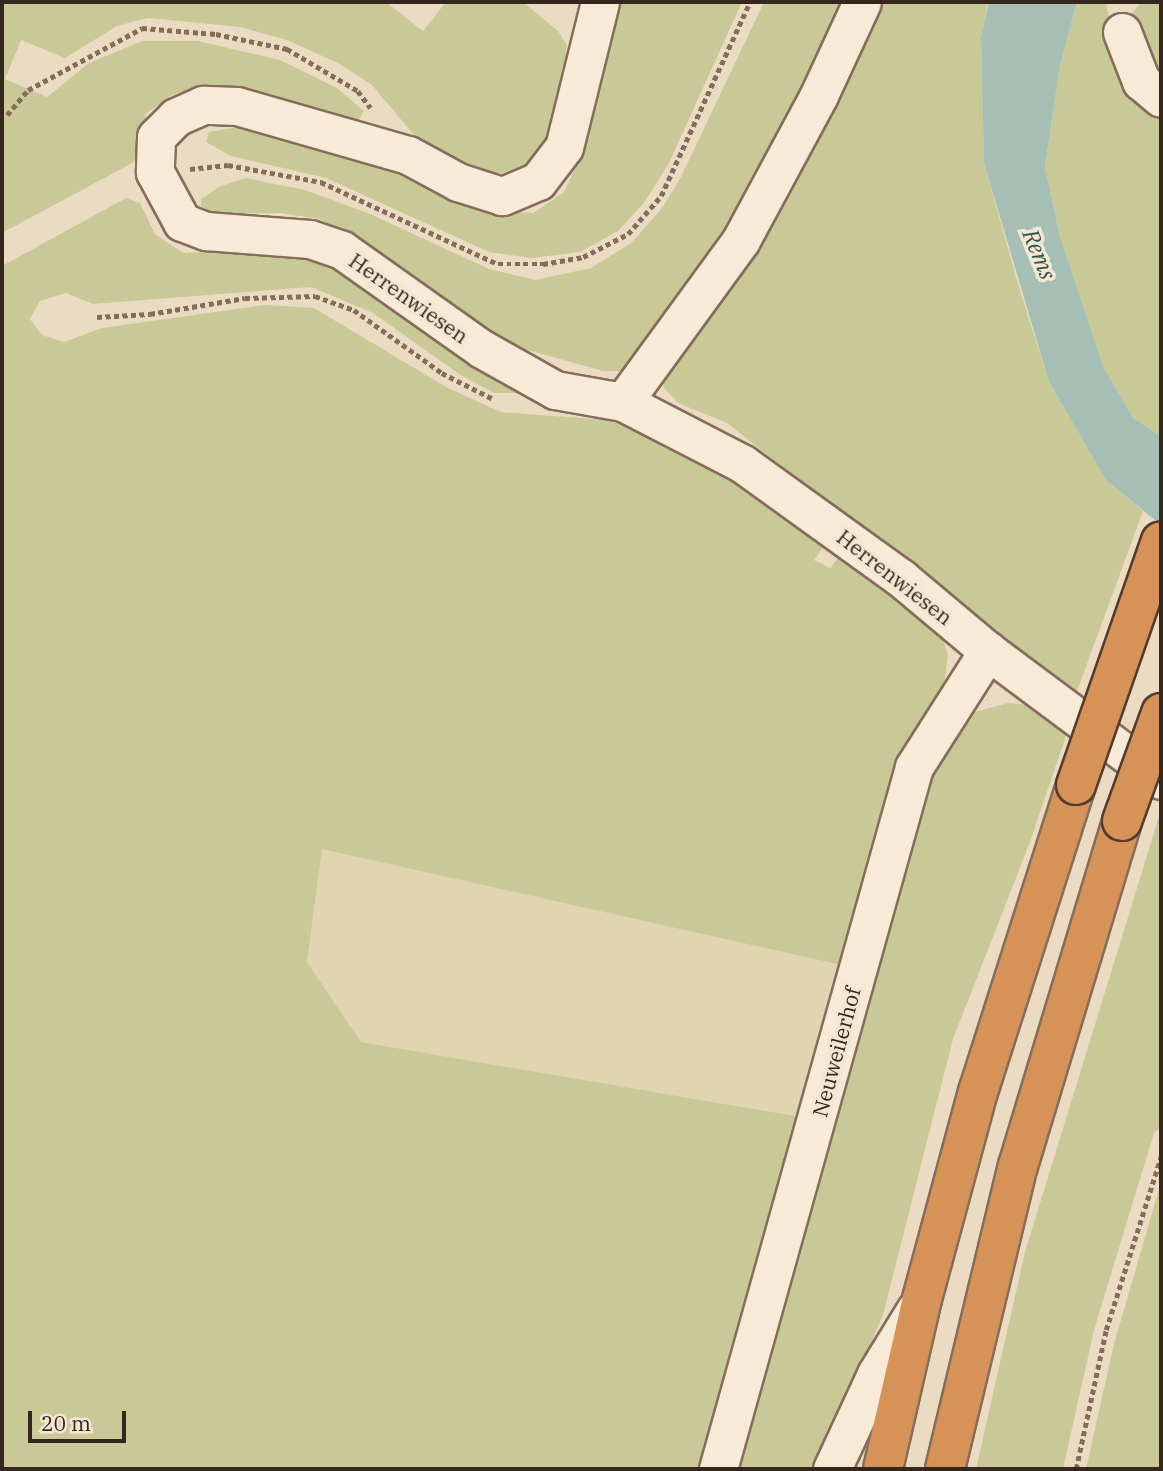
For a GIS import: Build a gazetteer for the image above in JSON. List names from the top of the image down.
{
  "streets": {
    "street": ["Herrenwiesen", "Neuweilerhof"]
  },
  "crossings": [
    ["Herrenwiesen", "Neuweilerhof"]
  ],
  "water": ["Rems"],
  "scale_bar": "20 m"
}
